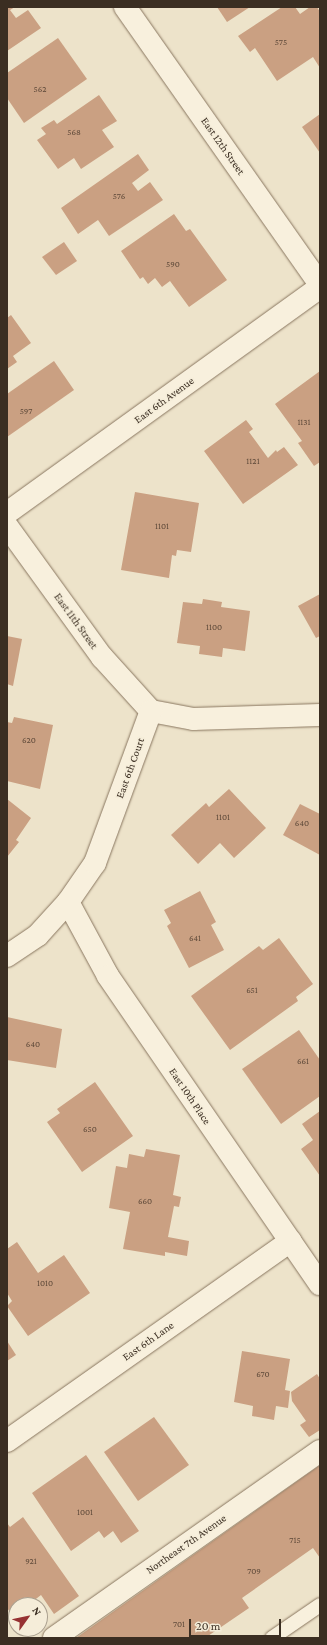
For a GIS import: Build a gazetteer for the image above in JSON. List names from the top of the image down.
{
  "streets": {
    "street": [
      "East 12th Street",
      "East 6th Avenue",
      "East 11th Street",
      "East 6th Court",
      "East 10th Place",
      "East 6th Lane",
      "Northeast 7th Avenue"
    ]
  },
  "crossings": [
    ["East 12th Street", "East 6th Avenue"],
    ["East 11th Street", "East 6th Court"],
    ["East 6th Court", "East 10th Place"],
    ["East 10th Place", "East 6th Lane"]
  ],
  "house_numbers": [
    "575",
    "562",
    "568",
    "576",
    "590",
    "597",
    "1131",
    "1121",
    "1101",
    "1100",
    "620",
    "1101",
    "640",
    "641",
    "651",
    "640",
    "661",
    "650",
    "660",
    "1010",
    "670",
    "1001",
    "715",
    "921",
    "709",
    "701"
  ],
  "scale_bar": "20 m",
  "north": "top right"
}
